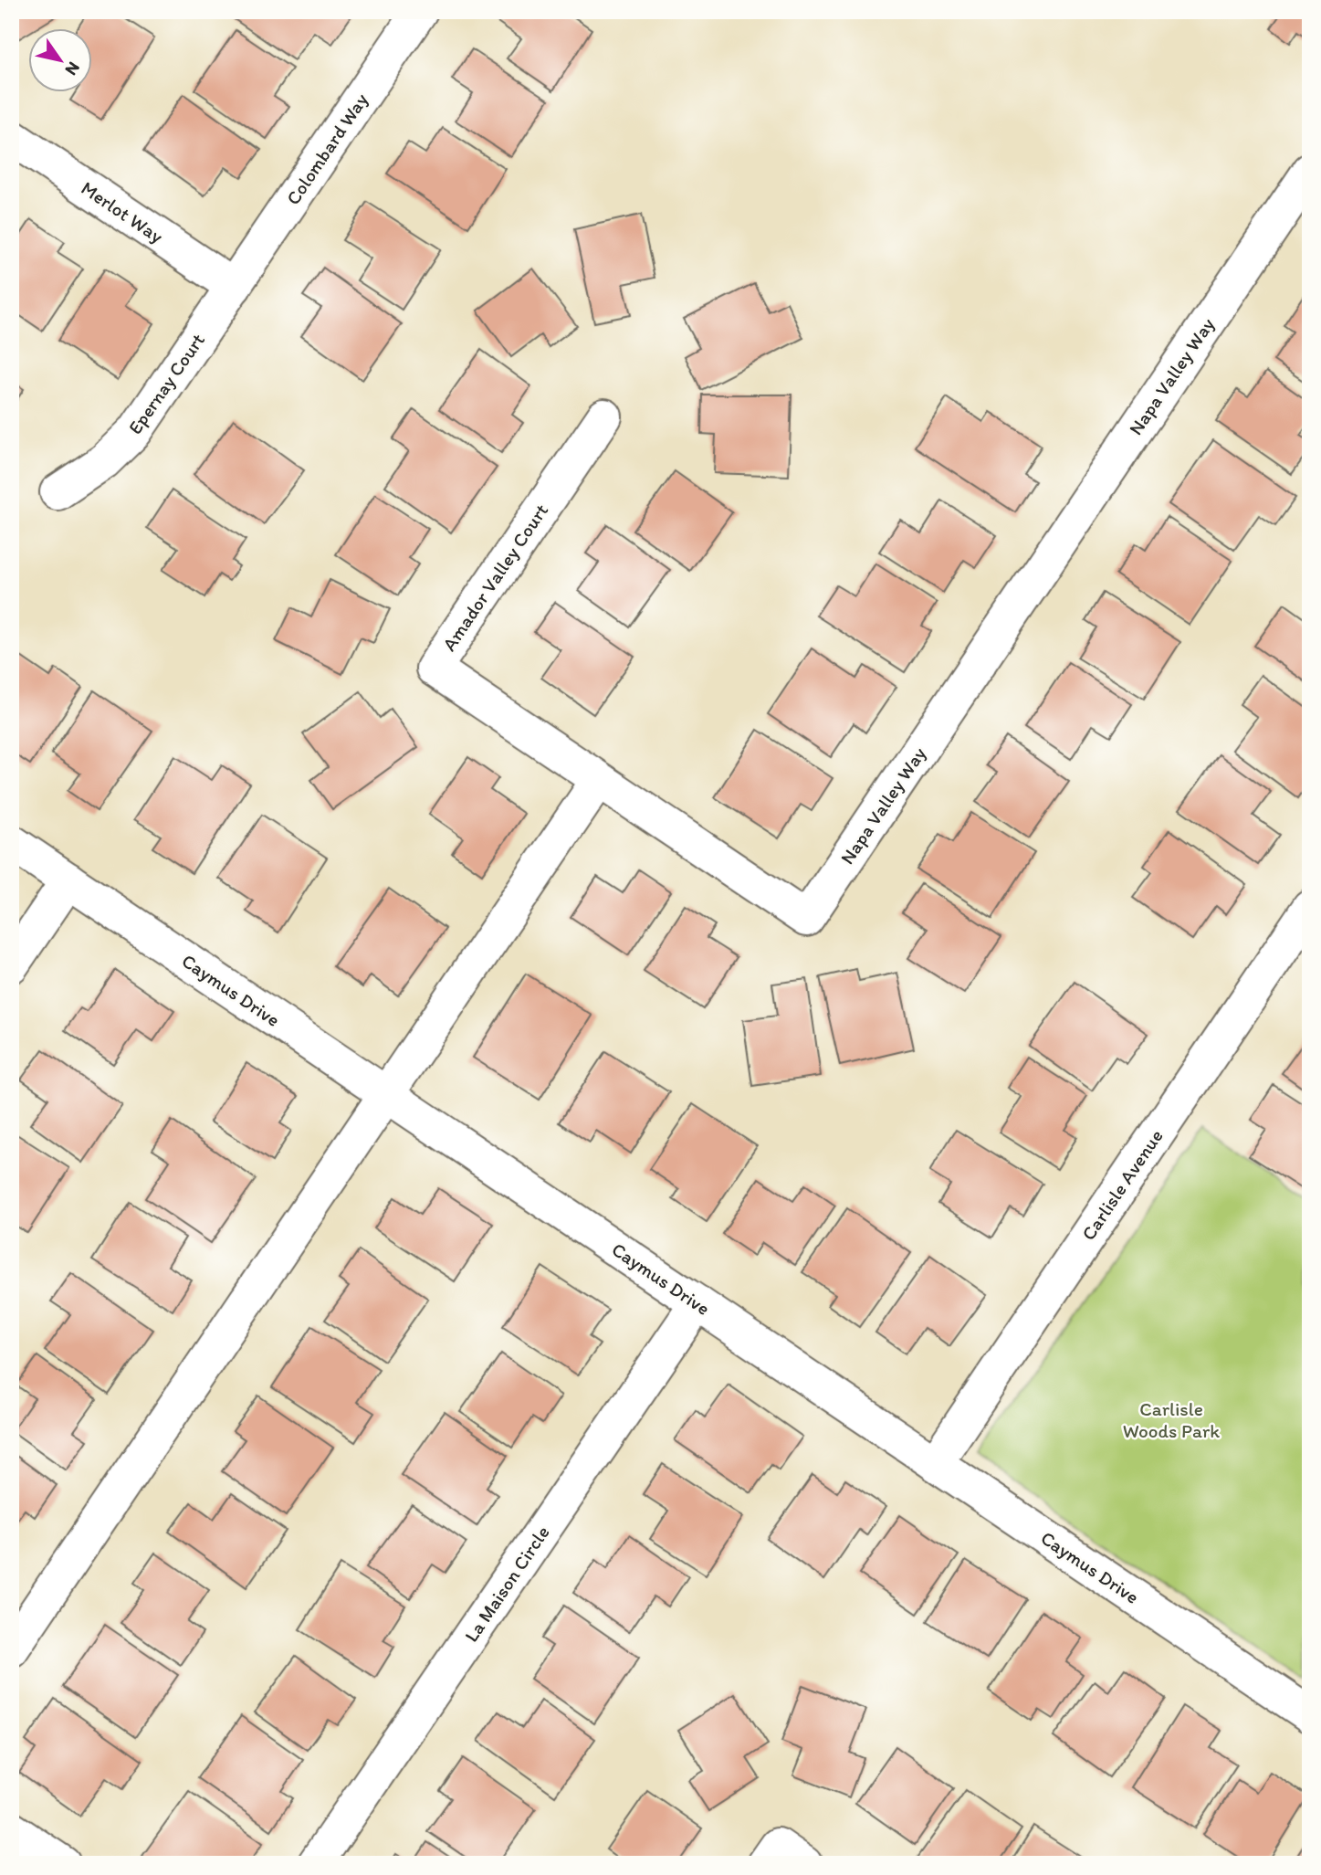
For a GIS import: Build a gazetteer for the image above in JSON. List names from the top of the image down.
{
  "streets": {
    "street": [
      "Colombard Way",
      "Merlot Way",
      "Napa Valley Way",
      "Epernay Court",
      "Amador Valley Court",
      "Caymus Drive",
      "Carlisle Avenue",
      "La Maison Circle"
    ]
  },
  "crossings": [
    ["Colombard Way", "Merlot Way"],
    ["Colombard Way", "Epernay Court"],
    ["Merlot Way", "Epernay Court"],
    ["Napa Valley Way", "Amador Valley Court"],
    ["Caymus Drive", "Carlisle Avenue"],
    ["Caymus Drive", "La Maison Circle"]
  ],
  "parks": ["Carlisle Woods Park"],
  "north": "bottom right"
}
